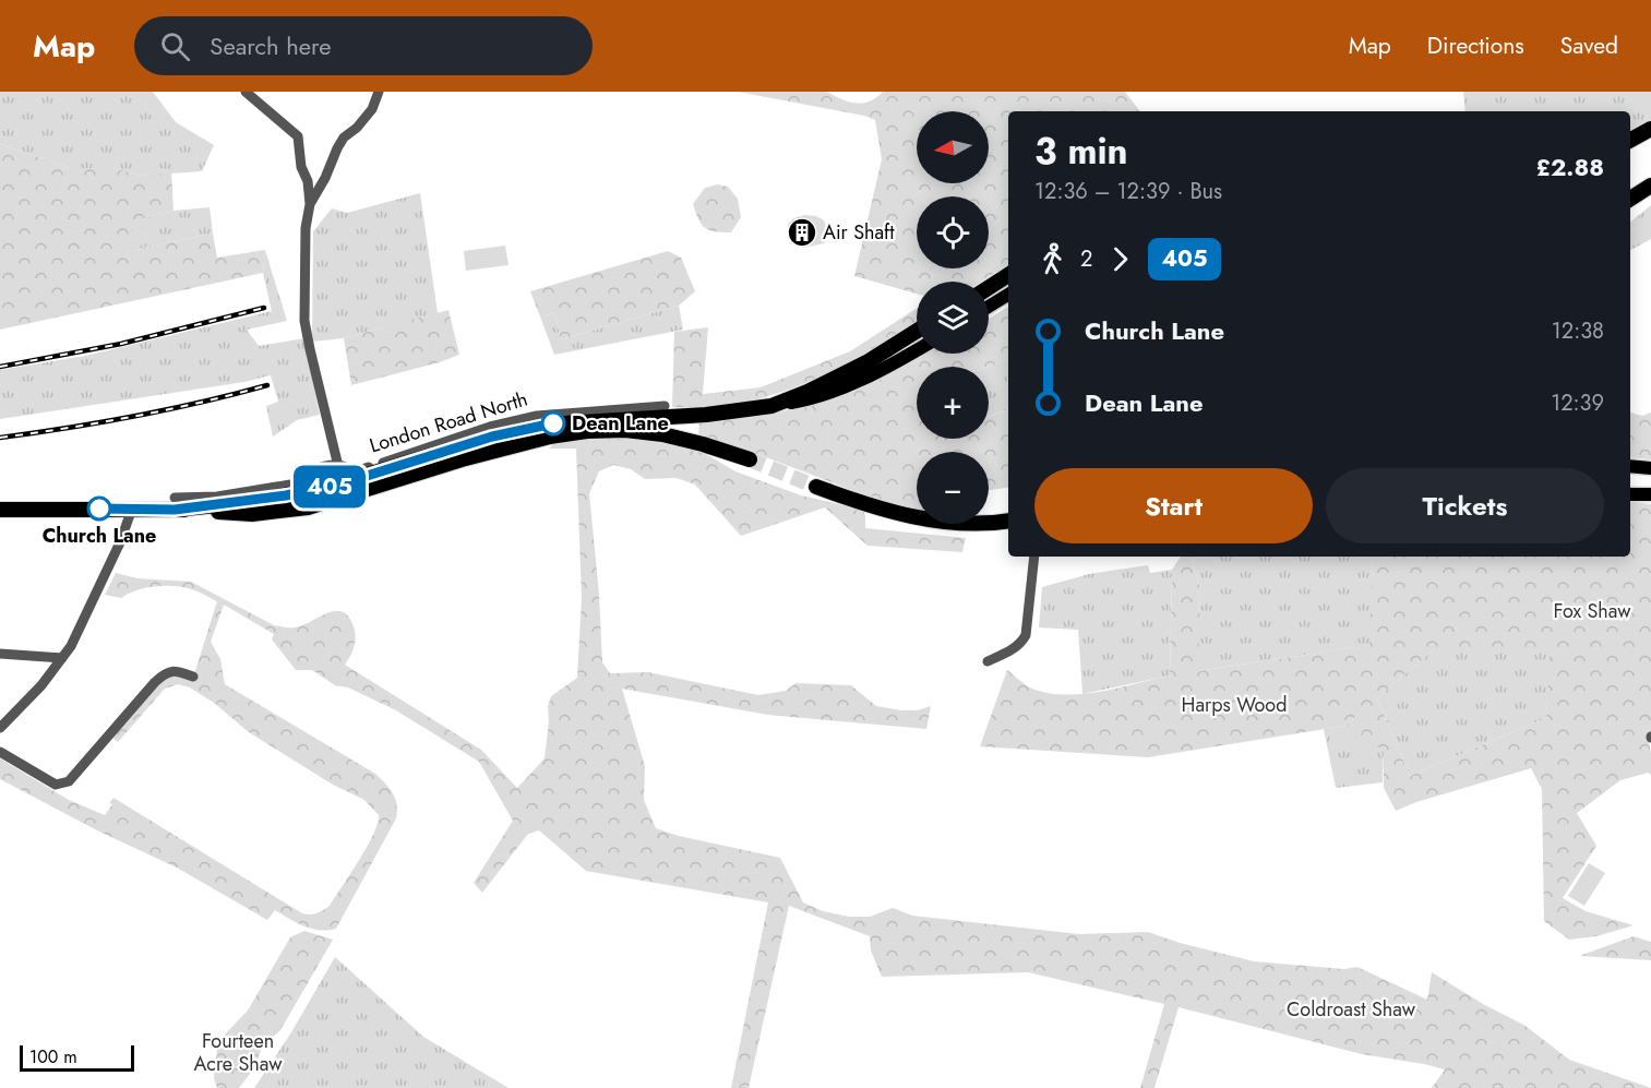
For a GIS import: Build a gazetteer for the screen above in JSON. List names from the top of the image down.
{
  "streets": {
    "highway": ["London Road North"]
  },
  "parks": [
    "Fox Shaw",
    "Harps Wood",
    "Coldroast Shaw",
    "Fourteen Acre Shaw"
  ],
  "places": {
    "building": ["Air Shaft"],
    "other": ["Dean Lane", "Church Lane"]
  },
  "lines": ["bus line 405"],
  "scale_bar": "100 m",
  "north": "left",
  "page": {
    "header": "Map",
    "search": "Search here",
    "nav": ["Map", "Directions", "Saved"],
    "on_map": "405",
    "map_buttons": ["+", "−"],
    "heading": ["3 min", "12:36 – 12:39 · Bus", "£2.88"],
    "legs": ["2", "405"],
    "list": [
      {
        "name": "Church Lane",
        "value": "12:38"
      },
      {
        "name": "Dean Lane",
        "value": "12:39"
      }
    ],
    "buttons": ["Start", "Tickets"],
    "scale": "100 m"
  }
}
